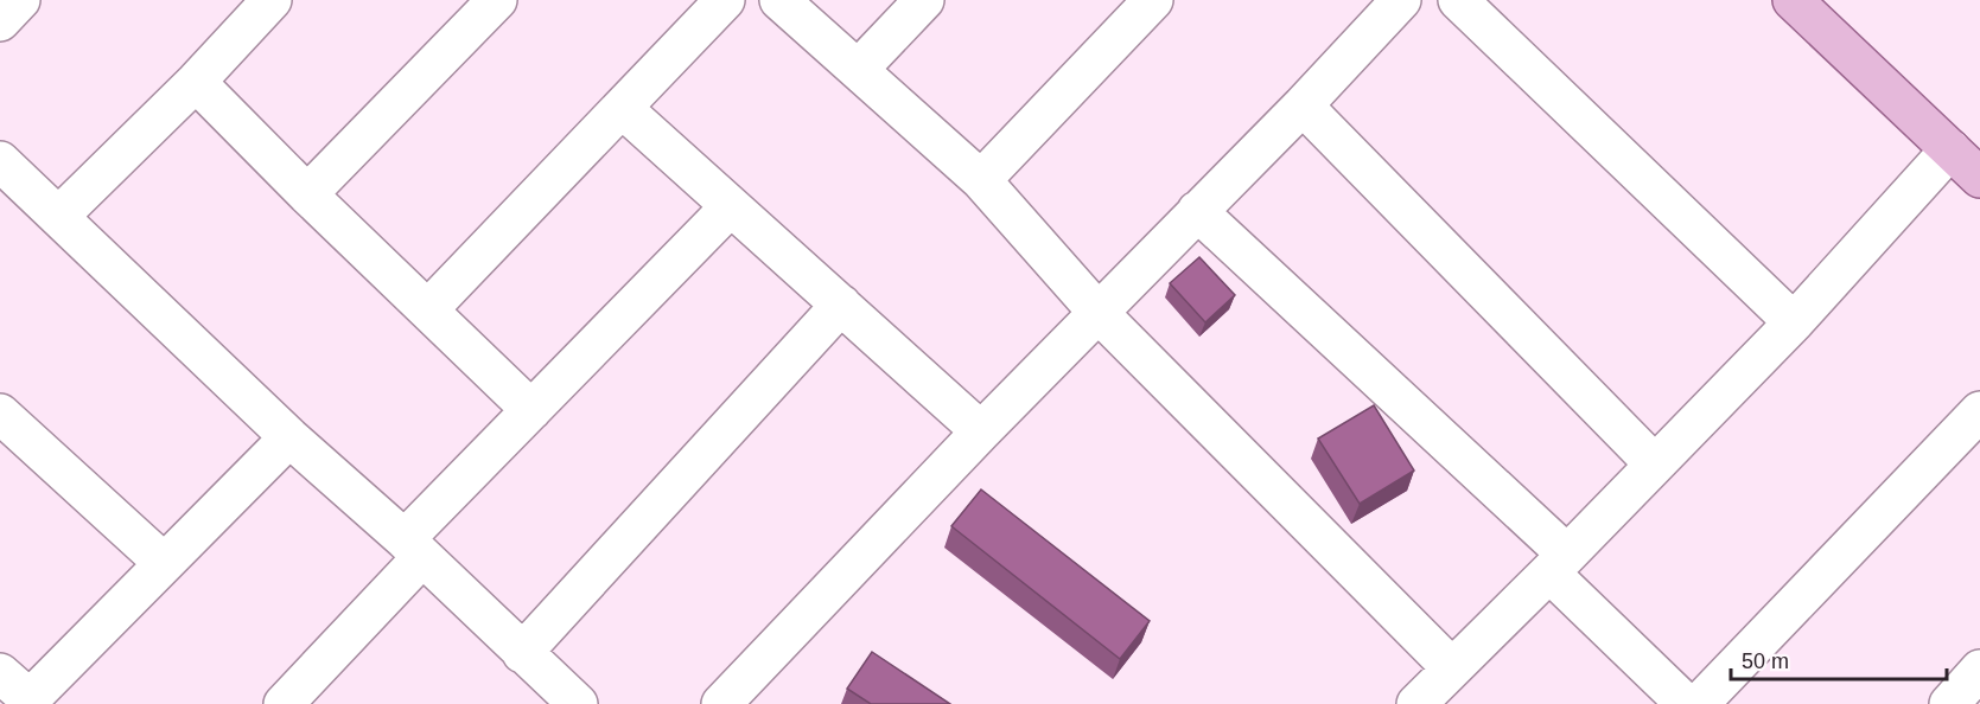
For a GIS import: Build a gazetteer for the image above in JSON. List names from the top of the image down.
{
  "scale_bar": "50 m"
}
